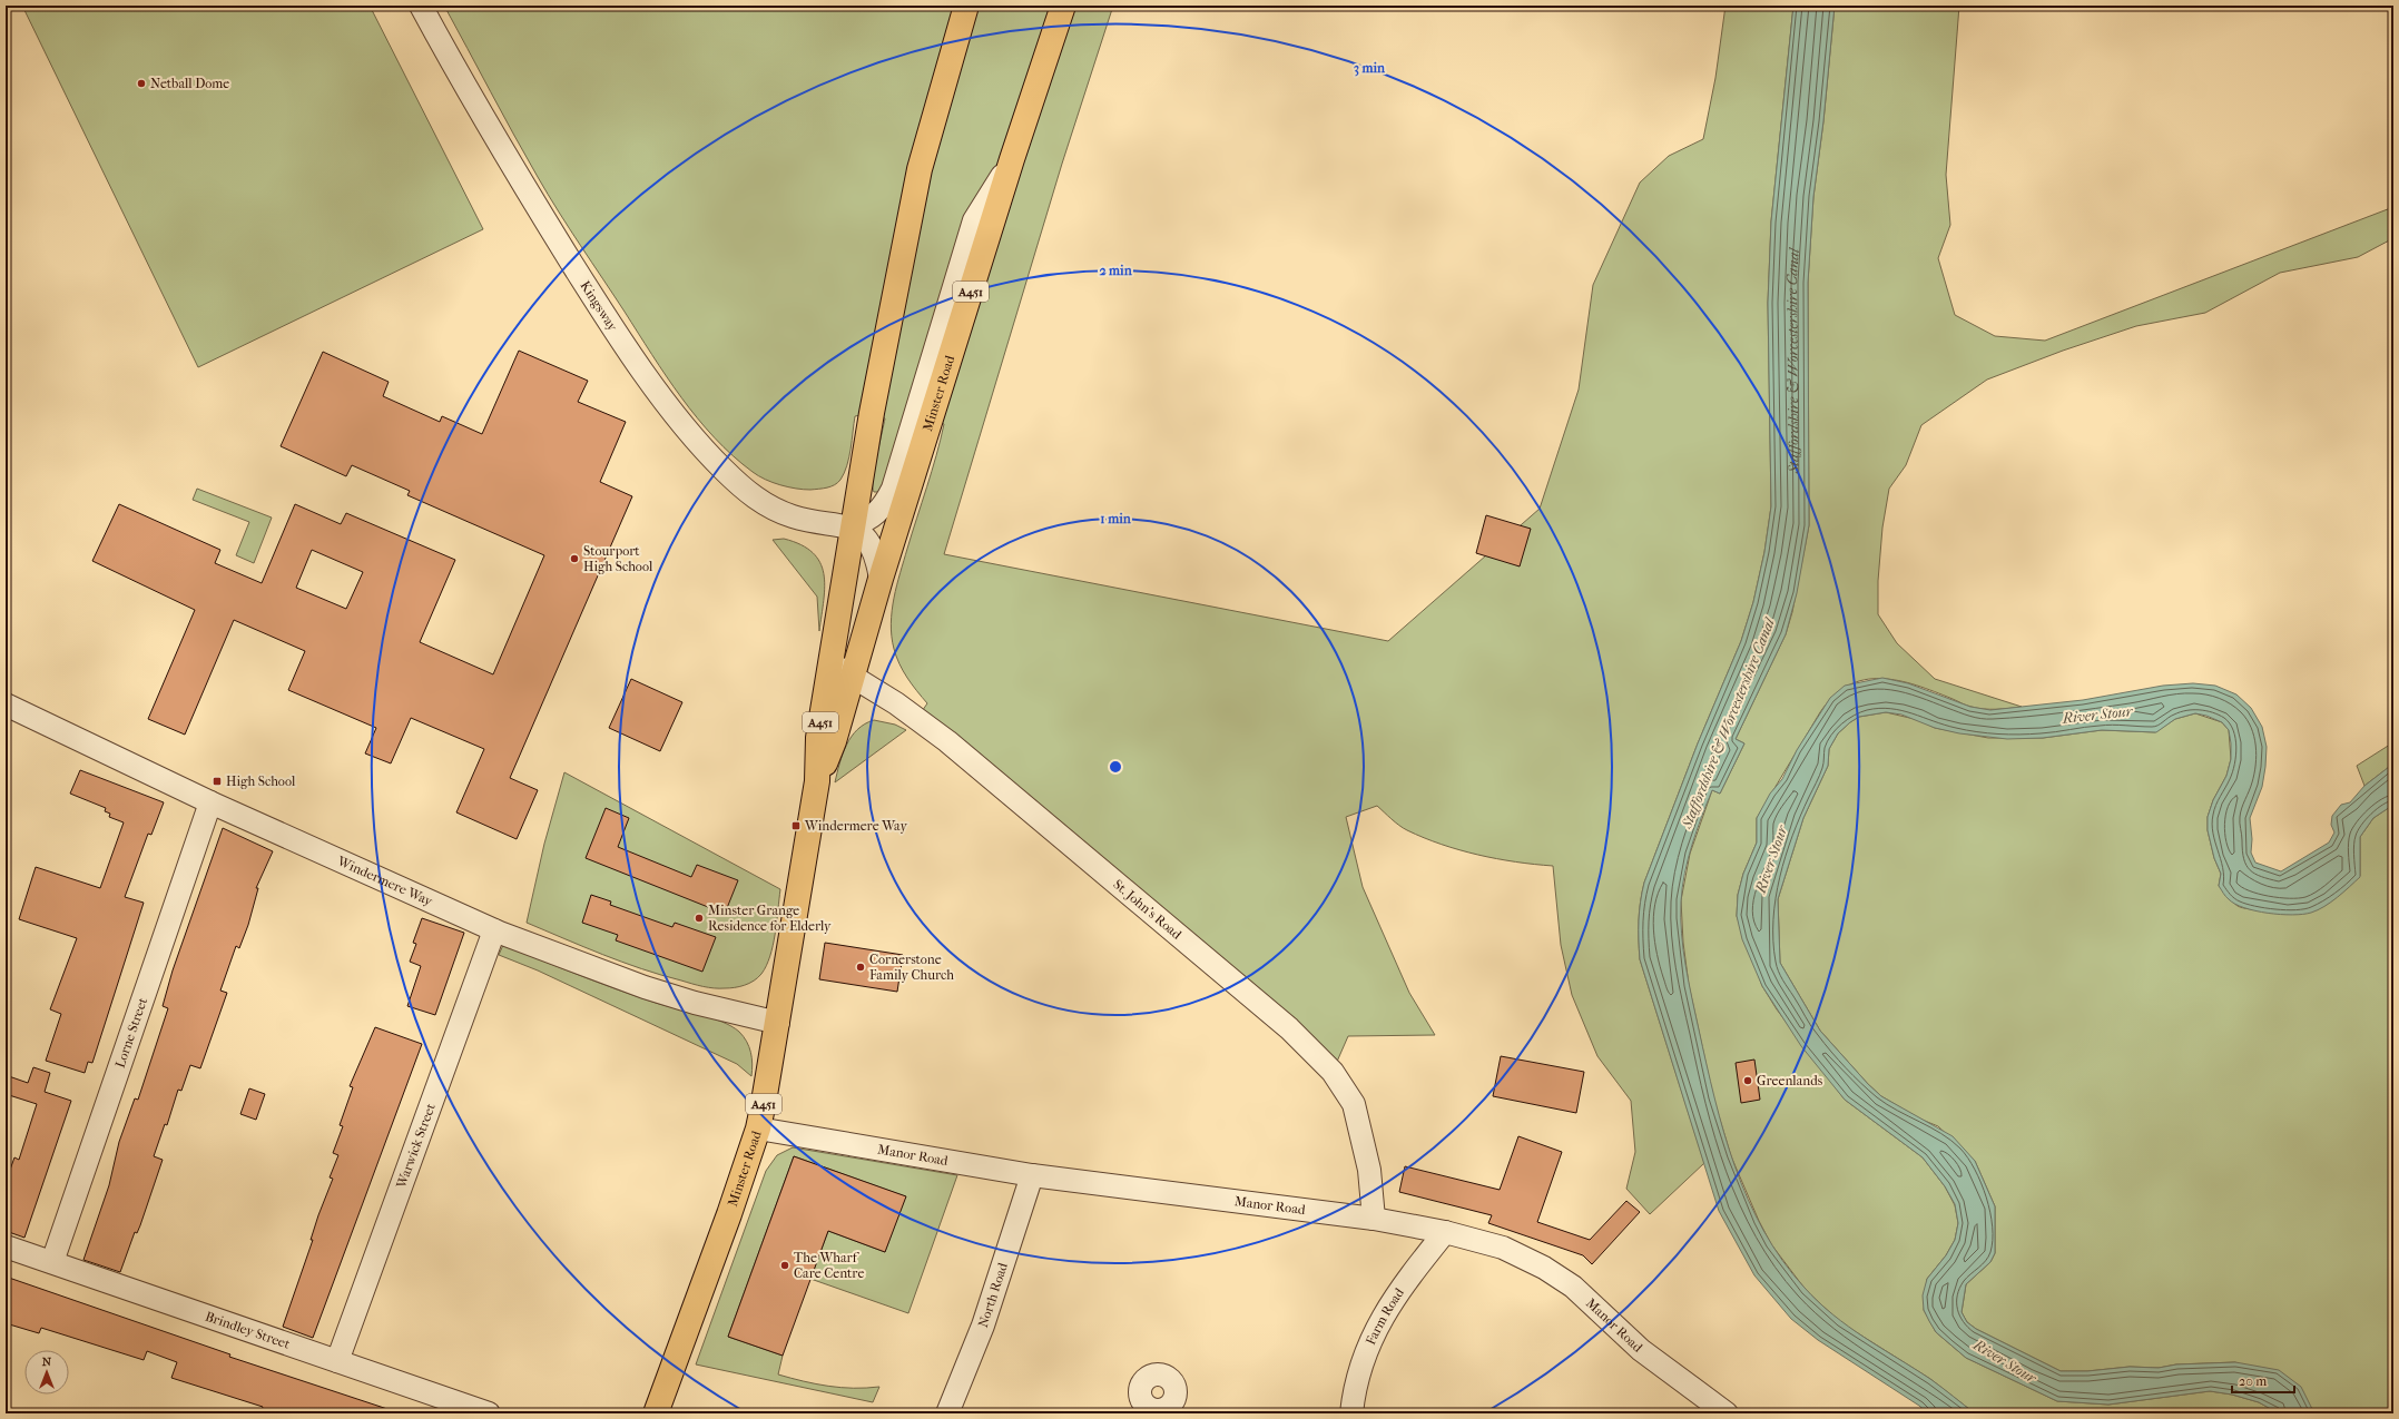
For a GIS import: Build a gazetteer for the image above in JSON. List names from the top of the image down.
{
  "streets": {
    "main road": ["A451", "Minster Road"],
    "street": [
      "Kingsway",
      "Windermere Way",
      "St. John's Road",
      "Lorne Street",
      "Warwick Street",
      "Manor Road",
      "North Road",
      "Farm Road",
      "Brindley Street"
    ]
  },
  "crossings": [
    ["Kingsway", "Minster Road"],
    ["Minster Road", "Windermere Way"],
    ["Minster Road", "St. John's Road"],
    ["Minster Road", "Manor Road"],
    ["Windermere Way", "Lorne Street"],
    ["Windermere Way", "Warwick Street"],
    ["St. John's Road", "Manor Road"],
    ["Lorne Street", "Brindley Street"],
    ["Warwick Street", "Brindley Street"],
    ["Manor Road", "North Road"],
    ["Manor Road", "Farm Road"]
  ],
  "water": ["Staffordshire & Worcestershire Canal", "River Stour"],
  "places": {
    "other": [
      "Netball Dome",
      "Stourport High School",
      "Minster Grange Residence for Elderly",
      "Cornerstone Family Church",
      "Greenlands",
      "The Wharf Care Centre"
    ],
    "transit": ["High School", "Windermere Way"]
  },
  "scale_bar": "20 m",
  "north": "top",
  "rings": ["3 min", "2 min", "1 min"]
}
